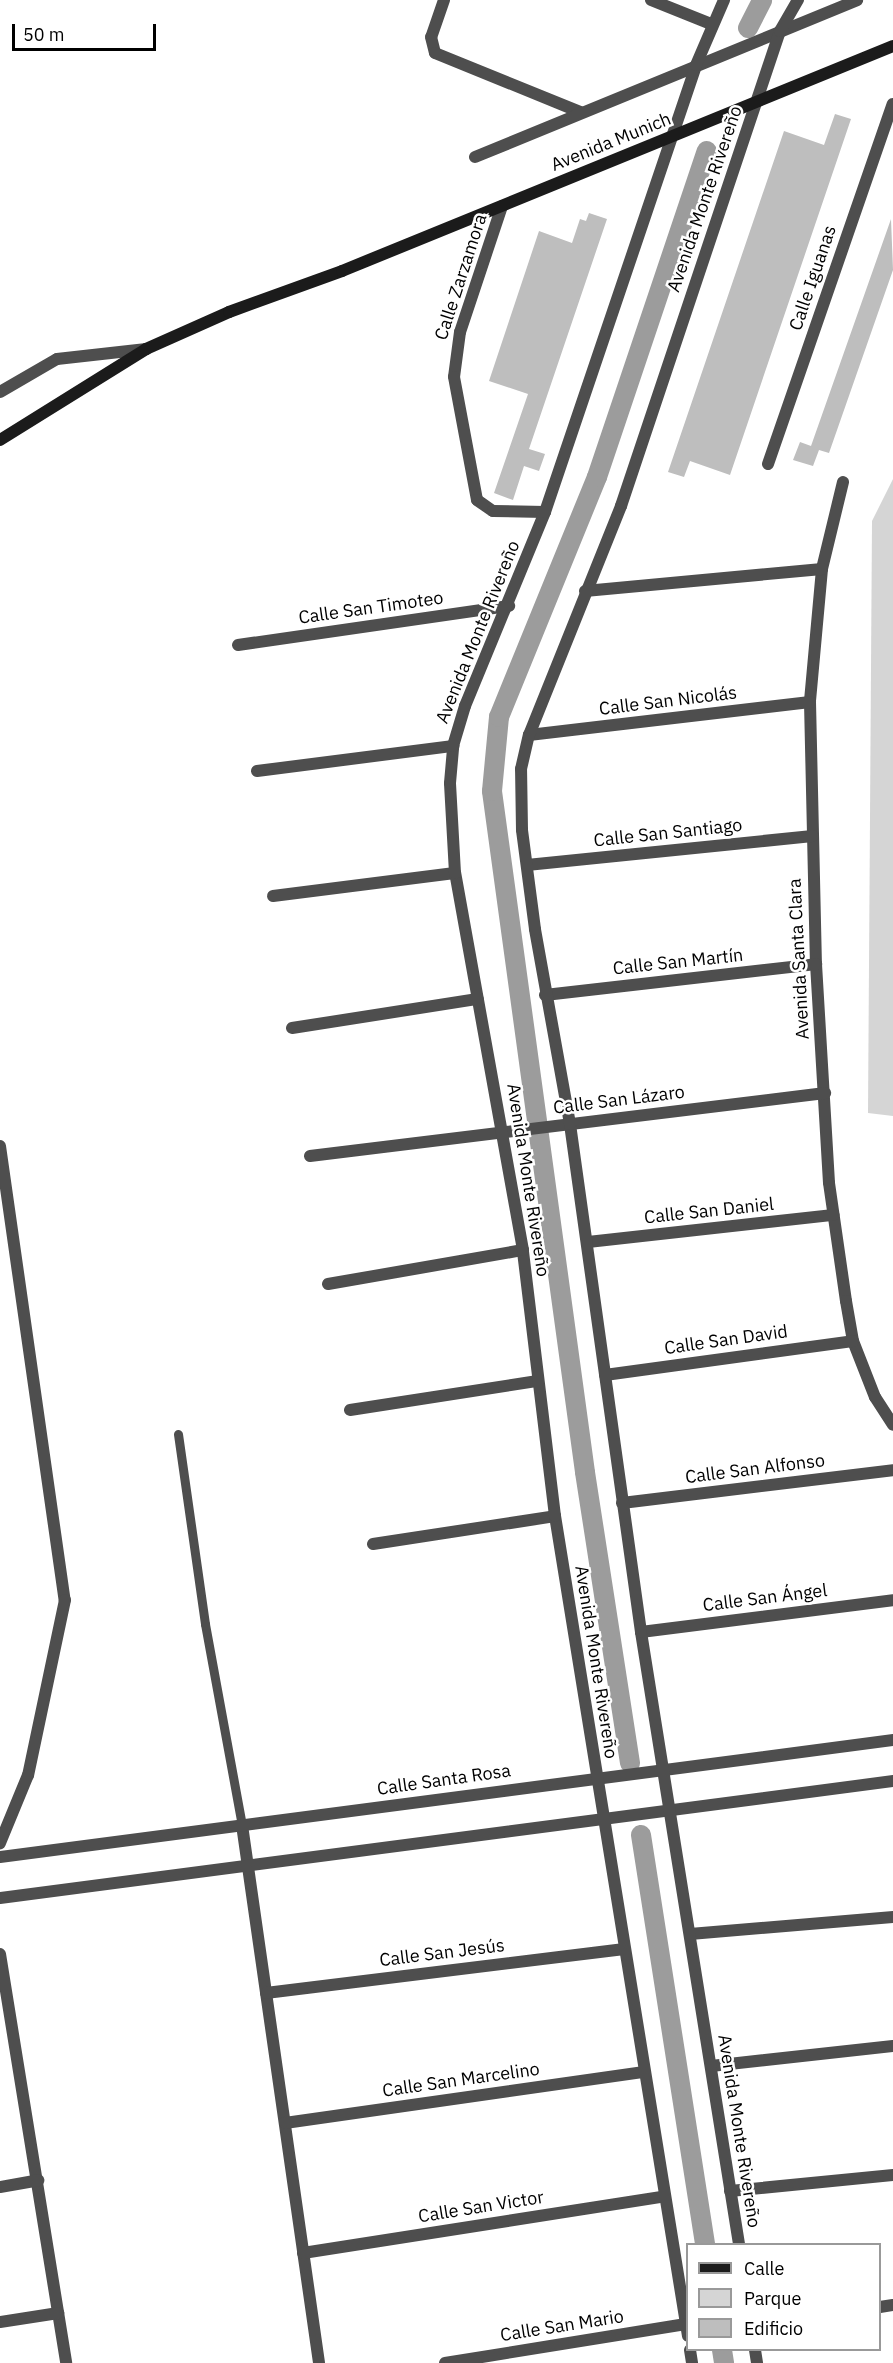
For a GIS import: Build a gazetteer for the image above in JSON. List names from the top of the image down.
{
  "streets": {
    "main road": ["Avenida Munich"],
    "street": [
      "Avenida Monte Rivereño",
      "Calle Zarzamora",
      "Calle Iguanas",
      "Calle San Timoteo",
      "Calle San Nicolás",
      "Calle San Santiago",
      "Avenida Santa Clara",
      "Calle San Martín",
      "Calle San Lázaro",
      "Calle San Daniel",
      "Calle San David",
      "Calle San Alfonso",
      "Calle San Ángel",
      "Calle Santa Rosa",
      "Calle San Jesús",
      "Calle San Marcelino",
      "Calle San Victor",
      "Calle San Mario"
    ]
  },
  "crossings": [
    ["Avenida Munich", "Avenida Monte Rivereño"],
    ["Avenida Munich", "Calle Zarzamora"],
    ["Avenida Monte Rivereño", "Calle Zarzamora"],
    ["Avenida Monte Rivereño", "Calle San Timoteo"],
    ["Avenida Monte Rivereño", "Calle San Nicolás"],
    ["Avenida Monte Rivereño", "Calle San Santiago"],
    ["Avenida Monte Rivereño", "Calle San Martín"],
    ["Avenida Monte Rivereño", "Calle San Lázaro"],
    ["Avenida Monte Rivereño", "Calle San Daniel"],
    ["Avenida Monte Rivereño", "Calle San David"],
    ["Avenida Monte Rivereño", "Calle San Alfonso"],
    ["Avenida Monte Rivereño", "Calle San Ángel"],
    ["Avenida Monte Rivereño", "Calle Santa Rosa"],
    ["Avenida Monte Rivereño", "Calle San Jesús"],
    ["Avenida Monte Rivereño", "Calle San Marcelino"],
    ["Avenida Monte Rivereño", "Calle San Victor"],
    ["Calle San Nicolás", "Avenida Santa Clara"],
    ["Calle San Santiago", "Avenida Santa Clara"],
    ["Avenida Santa Clara", "Calle San Martín"],
    ["Avenida Santa Clara", "Calle San Lázaro"],
    ["Avenida Santa Clara", "Calle San Daniel"],
    ["Avenida Santa Clara", "Calle San David"]
  ],
  "legend": ["Calle", "Parque", "Edificio"],
  "scale_bar": "50 m"
}
